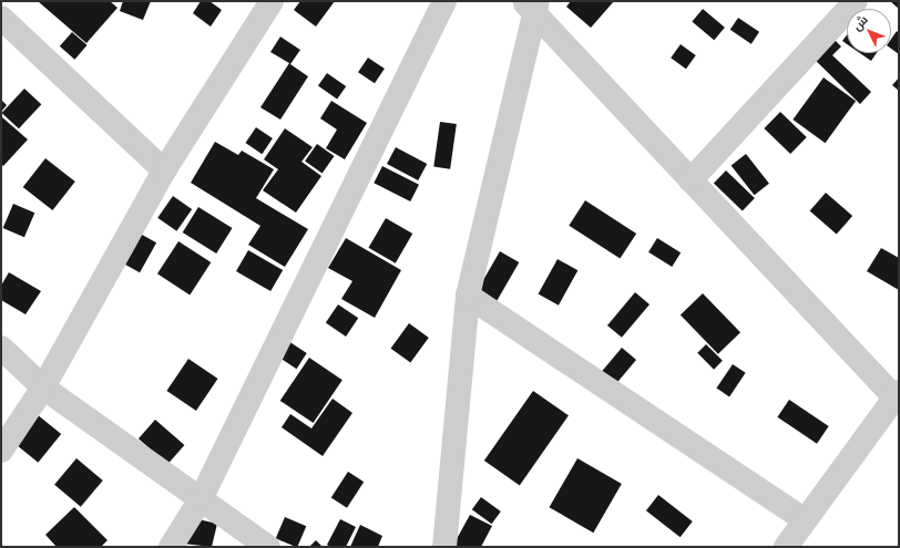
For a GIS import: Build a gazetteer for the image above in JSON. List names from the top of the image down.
{
  "north": "top left"
}
